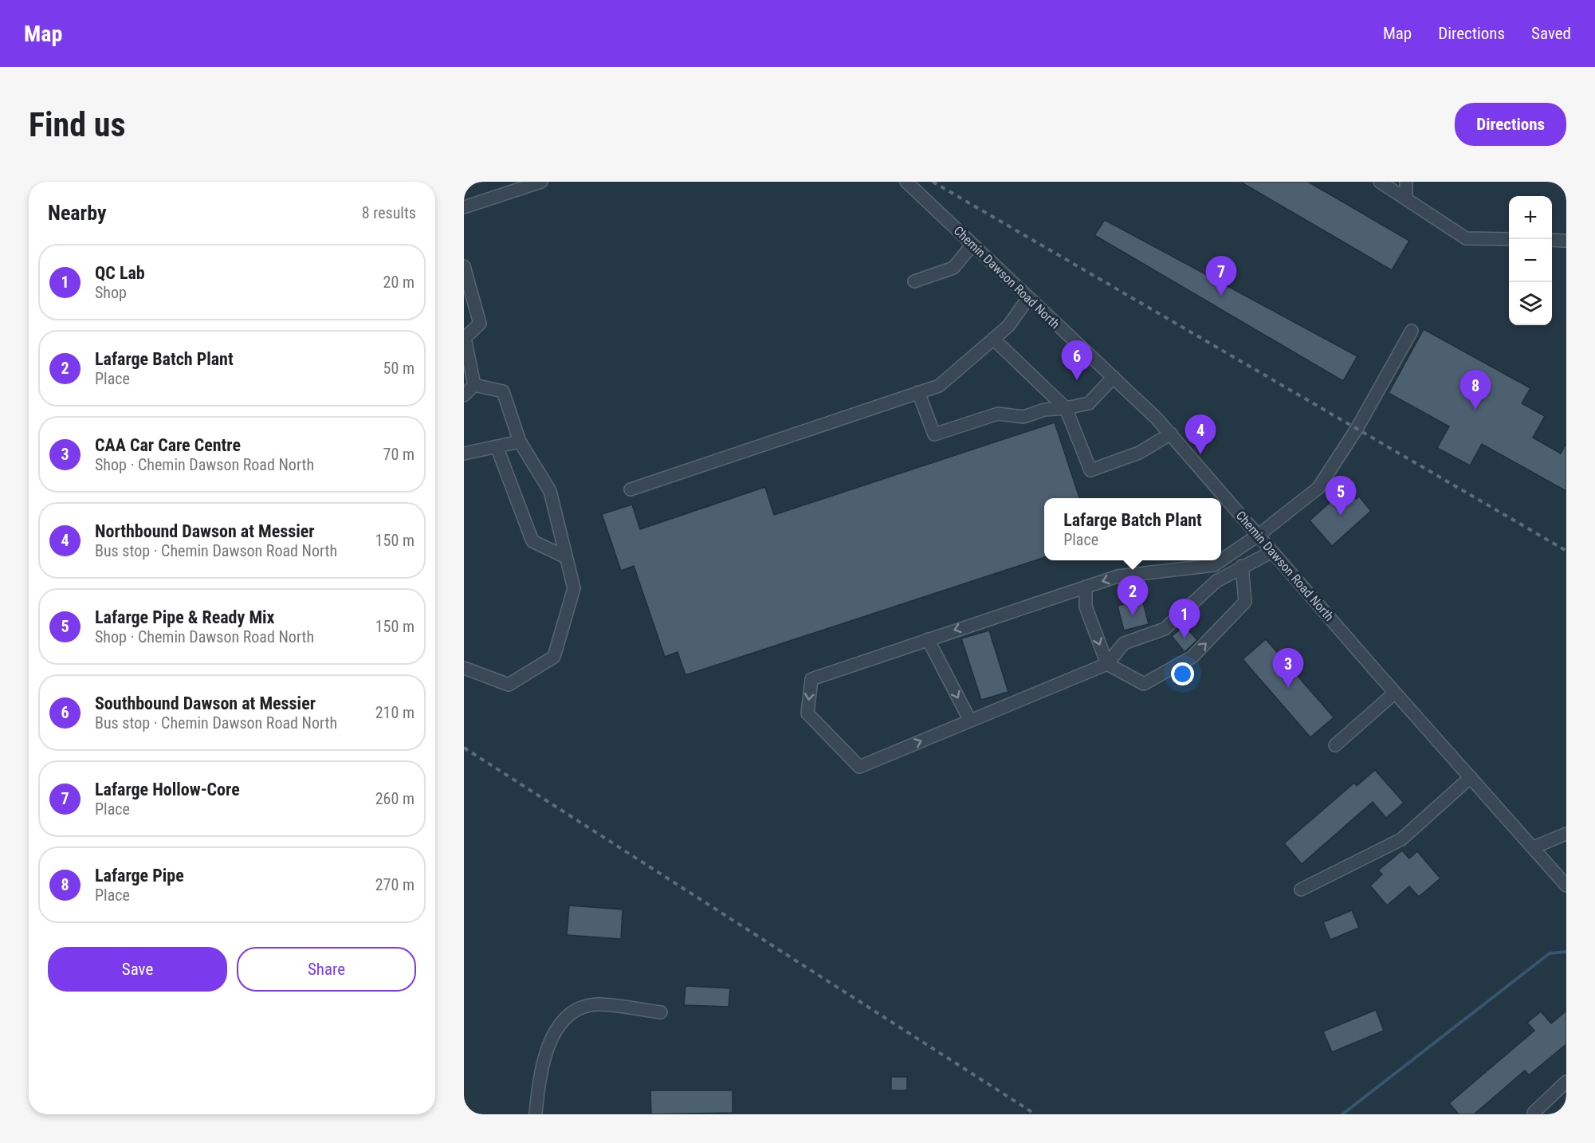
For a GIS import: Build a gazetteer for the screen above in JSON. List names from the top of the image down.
{
  "streets": {
    "street": ["Chemin Dawson Road North"]
  },
  "page": {
    "header": "Map",
    "nav": ["Map", "Directions", "Saved"],
    "buttons": [
      "Directions",
      ["Save", "Share"]
    ],
    "title": "Find us",
    "heading": ["Nearby", "8 results"],
    "map_buttons": ["+", "−"],
    "list": [
      {
        "mark": "1",
        "name": "QC Lab",
        "note": "Shop",
        "value": "20 m"
      },
      {
        "mark": "2",
        "name": "Lafarge Batch Plant",
        "note": "Place",
        "value": "50 m"
      },
      {
        "mark": "3",
        "name": "CAA Car Care Centre",
        "note": "Shop · Chemin Dawson Road North",
        "value": "70 m"
      },
      {
        "mark": "4",
        "name": "Northbound Dawson at Messier",
        "note": "Bus stop · Chemin Dawson Road North",
        "value": "150 m"
      },
      {
        "mark": "5",
        "name": "Lafarge Pipe & Ready Mix",
        "note": "Shop · Chemin Dawson Road North",
        "value": "150 m"
      },
      {
        "mark": "6",
        "name": "Southbound Dawson at Messier",
        "note": "Bus stop · Chemin Dawson Road North",
        "value": "210 m"
      },
      {
        "mark": "7",
        "name": "Lafarge Hollow-Core",
        "note": "Place",
        "value": "260 m"
      },
      {
        "mark": "8",
        "name": "Lafarge Pipe",
        "note": "Place",
        "value": "270 m"
      }
    ],
    "pins": [
      "7",
      "6",
      "8",
      "4",
      "5",
      "2",
      "1",
      "3"
    ],
    "popup": ["Lafarge Batch Plant", "Place"]
  }
}
